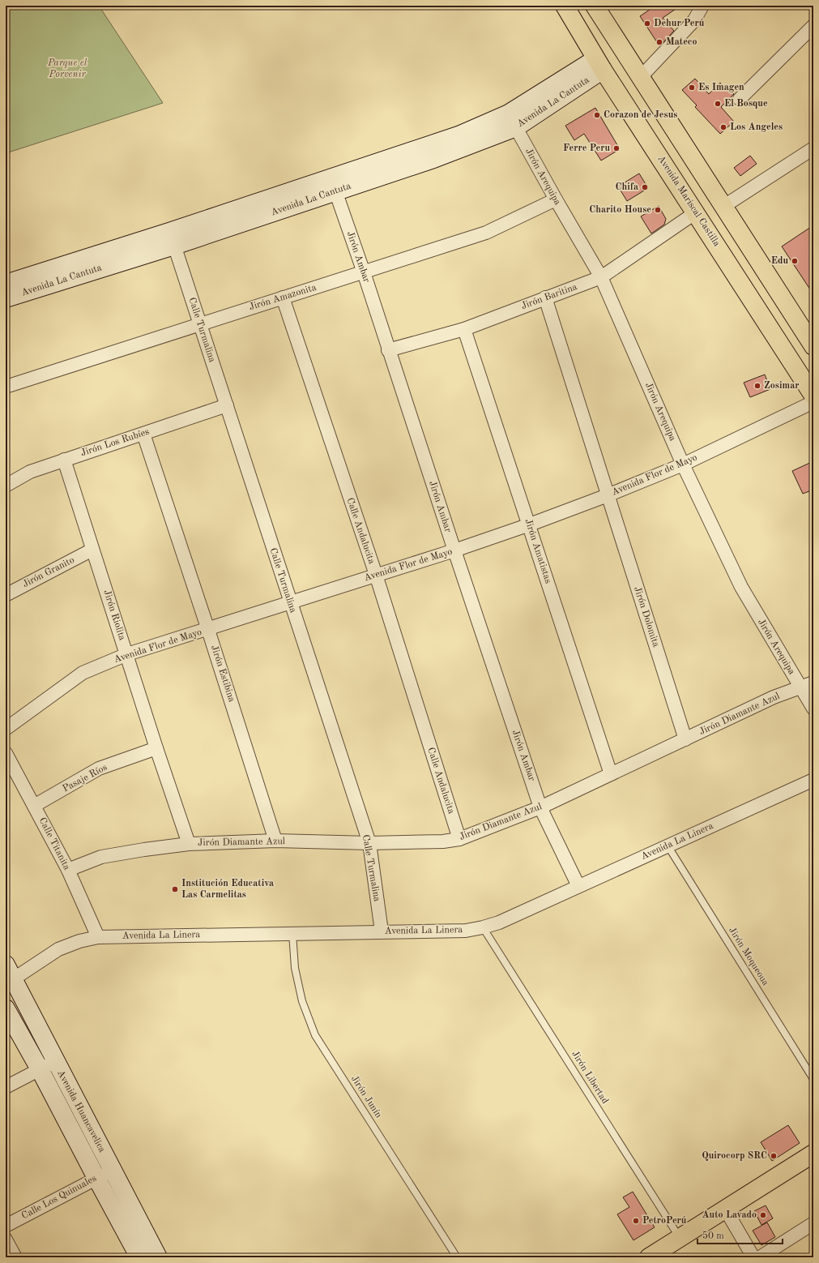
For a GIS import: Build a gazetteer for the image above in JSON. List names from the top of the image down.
{
  "streets": {
    "highway": ["Avenida Mariscal Castilla"],
    "main road": ["Avenida La Cantuta", "Avenida Huancavelica"],
    "street": [
      "Jirón Arequipa",
      "Jirón Ambar",
      "Jirón Baritina",
      "Jirón Amazonita",
      "Calle Turmalina",
      "Jirón Los Rubíes",
      "Avenida Flor de Mayo",
      "Calle Andalucita",
      "Jirón Amatistas",
      "Jirón Granito",
      "Jirón Riolita",
      "Jirón Dolomita",
      "Jirón Estibina",
      "Jirón Diamante Azul",
      "Pasaje Ríos",
      "Avenida La Linera",
      "Calle Titanita",
      "Calle Los Quinuales"
    ],
    "lane": ["Jirón Moqueoua", "Jirón Libertad", "Jirón Junín"]
  },
  "crossings": [
    ["Avenida La Cantuta", "Jirón Arequipa"],
    ["Avenida La Cantuta", "Avenida Mariscal Castilla"],
    ["Avenida La Cantuta", "Jirón Ambar"],
    ["Avenida La Cantuta", "Calle Turmalina"],
    ["Jirón Arequipa", "Jirón Baritina"],
    ["Jirón Arequipa", "Jirón Amazonita"],
    ["Jirón Arequipa", "Avenida Flor de Mayo"],
    ["Jirón Arequipa", "Jirón Diamante Azul"],
    ["Avenida Mariscal Castilla", "Jirón Baritina"],
    ["Jirón Ambar", "Jirón Baritina"],
    ["Jirón Ambar", "Jirón Amazonita"],
    ["Jirón Ambar", "Avenida Flor de Mayo"],
    ["Jirón Ambar", "Jirón Diamante Azul"],
    ["Jirón Ambar", "Avenida La Linera"],
    ["Jirón Baritina", "Jirón Amatistas"],
    ["Jirón Baritina", "Jirón Dolomita"],
    ["Jirón Amazonita", "Calle Turmalina"],
    ["Jirón Amazonita", "Calle Andalucita"],
    ["Calle Turmalina", "Jirón Los Rubíes"],
    ["Calle Turmalina", "Avenida Flor de Mayo"],
    ["Calle Turmalina", "Jirón Diamante Azul"],
    ["Calle Turmalina", "Avenida La Linera"],
    ["Jirón Los Rubíes", "Jirón Riolita"],
    ["Jirón Los Rubíes", "Jirón Estibina"],
    ["Avenida Flor de Mayo", "Calle Andalucita"],
    ["Avenida Flor de Mayo", "Jirón Amatistas"],
    ["Avenida Flor de Mayo", "Jirón Riolita"],
    ["Avenida Flor de Mayo", "Jirón Dolomita"],
    ["Avenida Flor de Mayo", "Jirón Estibina"],
    ["Calle Andalucita", "Jirón Diamante Azul"],
    ["Jirón Amatistas", "Jirón Diamante Azul"],
    ["Jirón Granito", "Jirón Riolita"],
    ["Jirón Riolita", "Jirón Diamante Azul"],
    ["Jirón Riolita", "Pasaje Ríos"],
    ["Jirón Dolomita", "Jirón Diamante Azul"],
    ["Jirón Estibina", "Jirón Diamante Azul"],
    ["Jirón Diamante Azul", "Calle Titanita"],
    ["Pasaje Ríos", "Calle Titanita"],
    ["Avenida La Linera", "Calle Titanita"],
    ["Avenida La Linera", "Jirón Moqueoua"],
    ["Avenida La Linera", "Jirón Libertad"],
    ["Avenida La Linera", "Jirón Junín"],
    ["Avenida La Linera", "Avenida Huancavelica"],
    ["Avenida Huancavelica", "Calle Los Quinuales"]
  ],
  "parks": ["Parque el Porvenir"],
  "places": [
    "Dehur Perú",
    "Mateco",
    "Es Imagen",
    "El Bosque",
    "Corazon de Jesus",
    "Los Angeles",
    "Ferre Peru",
    "Chifa",
    "Charito House",
    "Edu",
    "Zosimar",
    "Institución Educativa Las Carmelitas",
    "Quirocorp SRC",
    "Auto Lavado",
    "PetroPerú"
  ],
  "scale_bar": "50 m"
}
